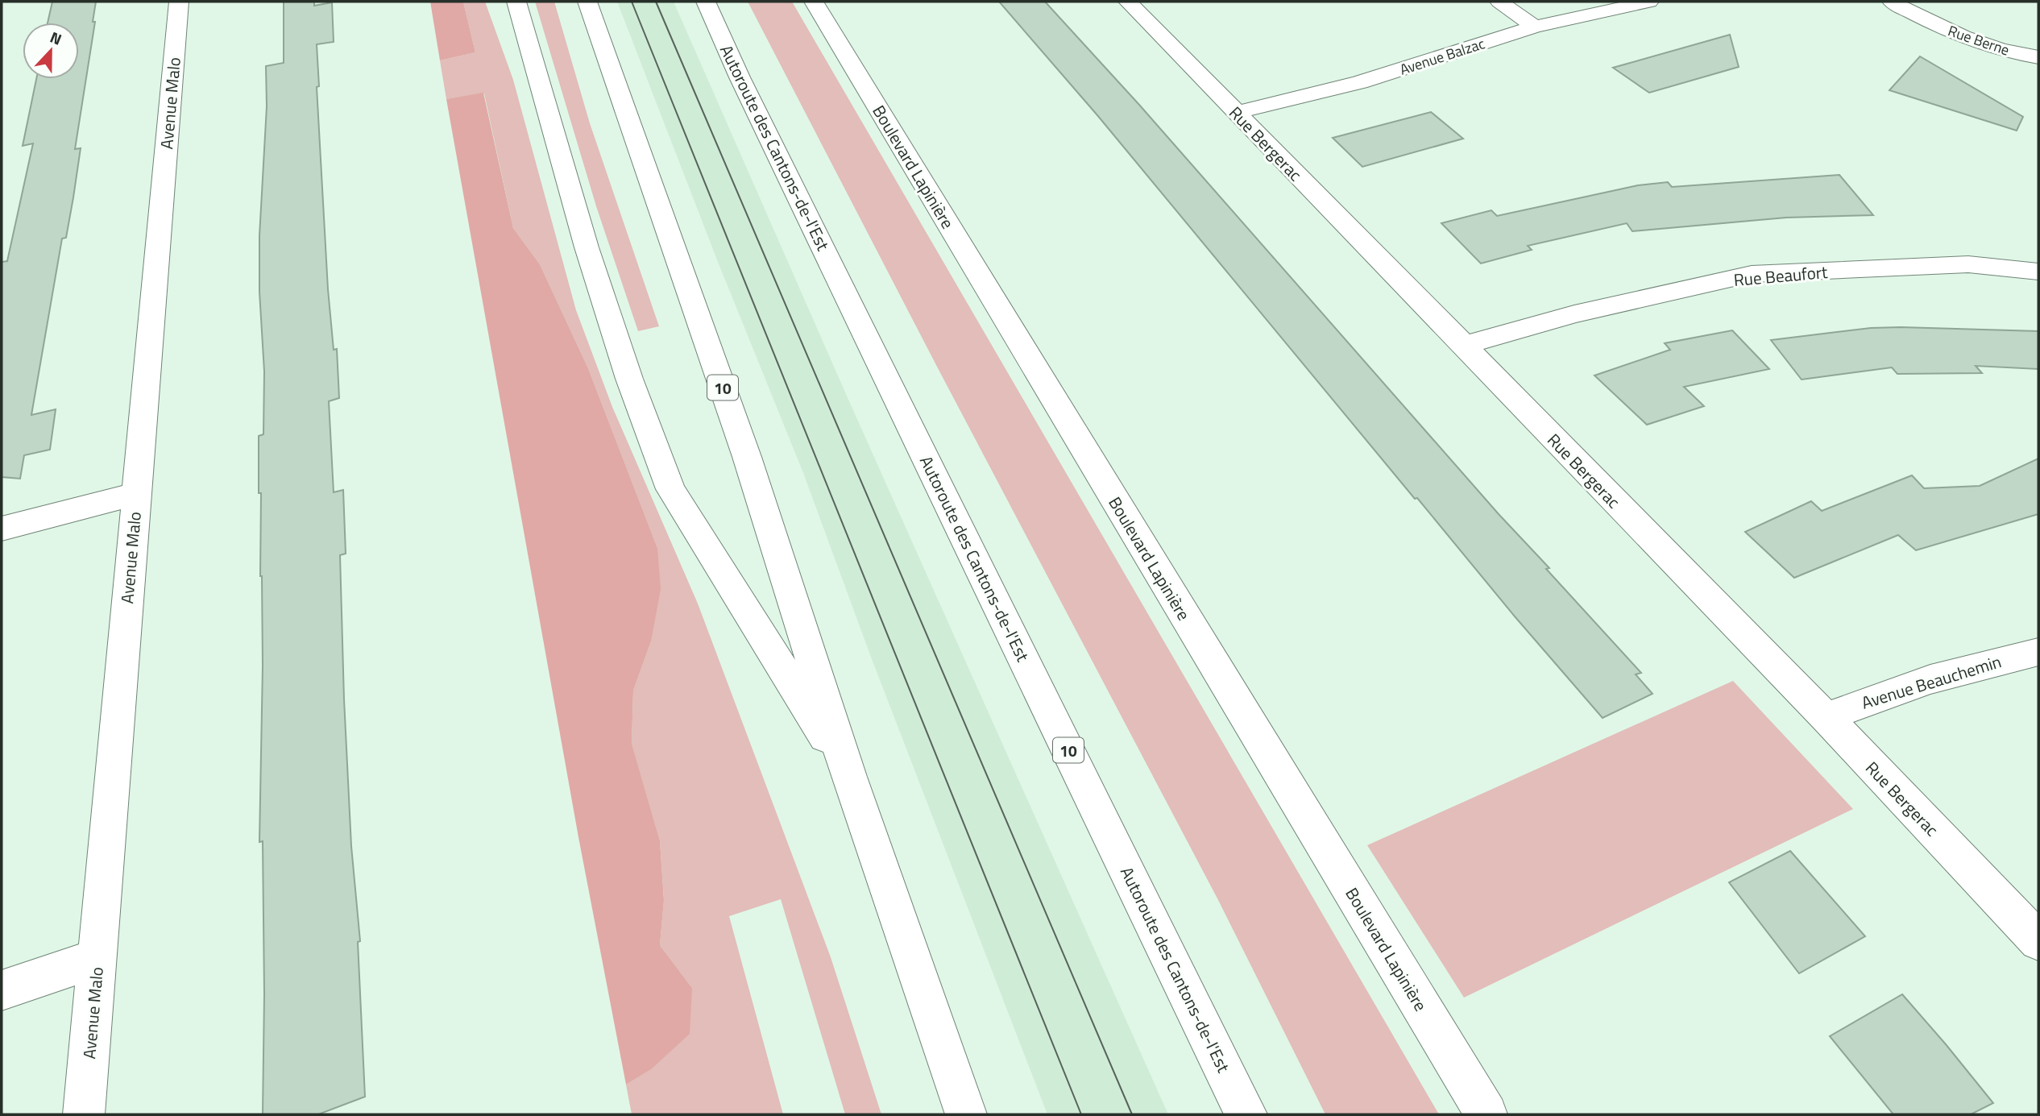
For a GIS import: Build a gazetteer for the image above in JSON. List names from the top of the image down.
{
  "streets": {
    "main road": [
      "Rue Berne",
      "Avenue Balzac",
      "Avenue Malo",
      "Rue Bergerac",
      "Autoroute des Cantons-de-l'Est",
      "Boulevard Lapinière",
      "Rue Beaufort",
      "10",
      "Avenue Beauchemin"
    ]
  },
  "crossings": [
    ["Avenue Balzac", "Rue Bergerac"],
    ["Rue Bergerac", "Rue Beaufort"],
    ["Rue Bergerac", "Avenue Beauchemin"]
  ],
  "north": "top"
}
